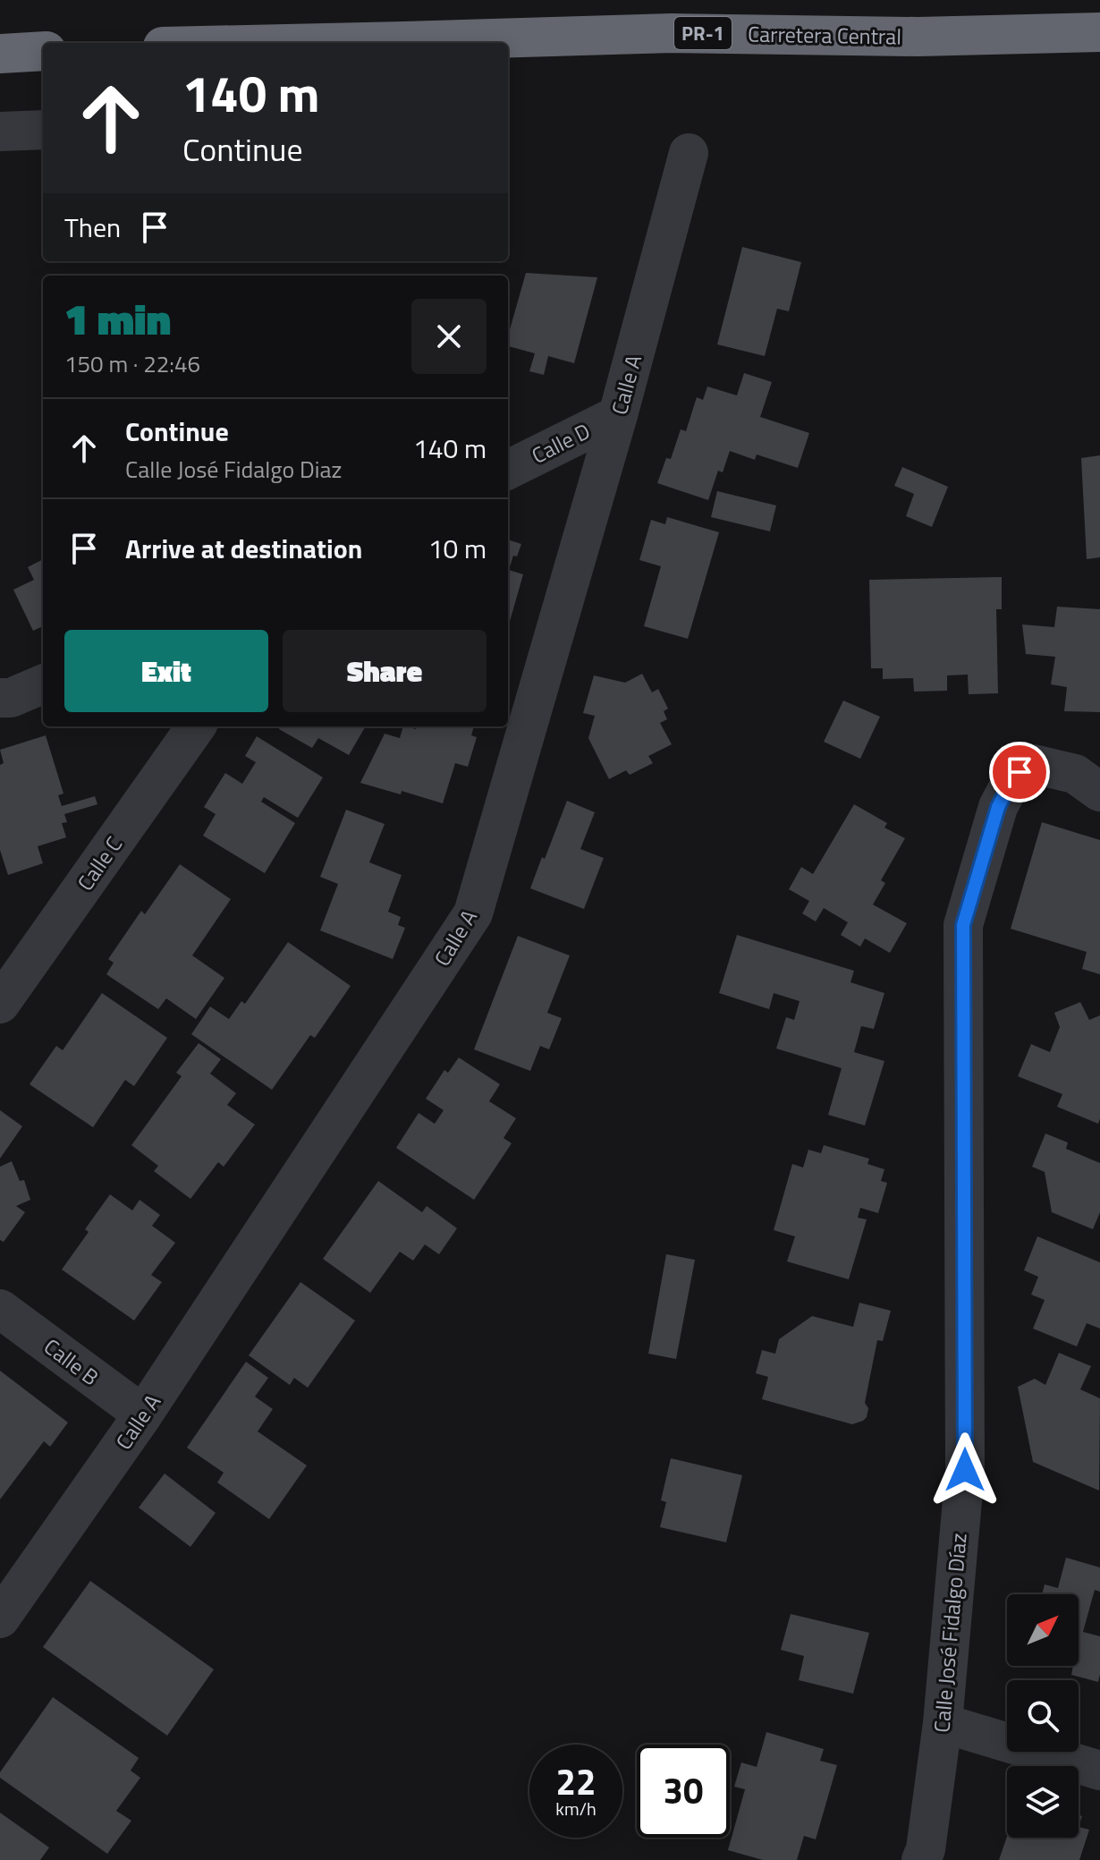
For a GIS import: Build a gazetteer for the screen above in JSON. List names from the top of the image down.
{
  "streets": {
    "highway": ["PR-1", "Carretera Central"],
    "street": [
      "Calle A",
      "Calle D",
      "Calle C",
      "Calle B",
      "Calle José Fidalgo Díaz"
    ]
  },
  "crossings": [
    ["Calle A", "Calle D"],
    ["Calle A", "Calle B"]
  ],
  "north": "top right",
  "page": {
    "turn": ["140 m", "Continue"],
    "then": "Then",
    "heading": ["1 min", "150 m · 22:46"],
    "list": [
      {
        "name": "Continue",
        "note": "Calle José Fidalgo Diaz",
        "value": "140 m"
      },
      {
        "name": "Arrive at destination",
        "value": "10 m"
      }
    ],
    "buttons": ["Exit", "Share"],
    "speed": "22 km/h",
    "limit": "30"
  }
}
